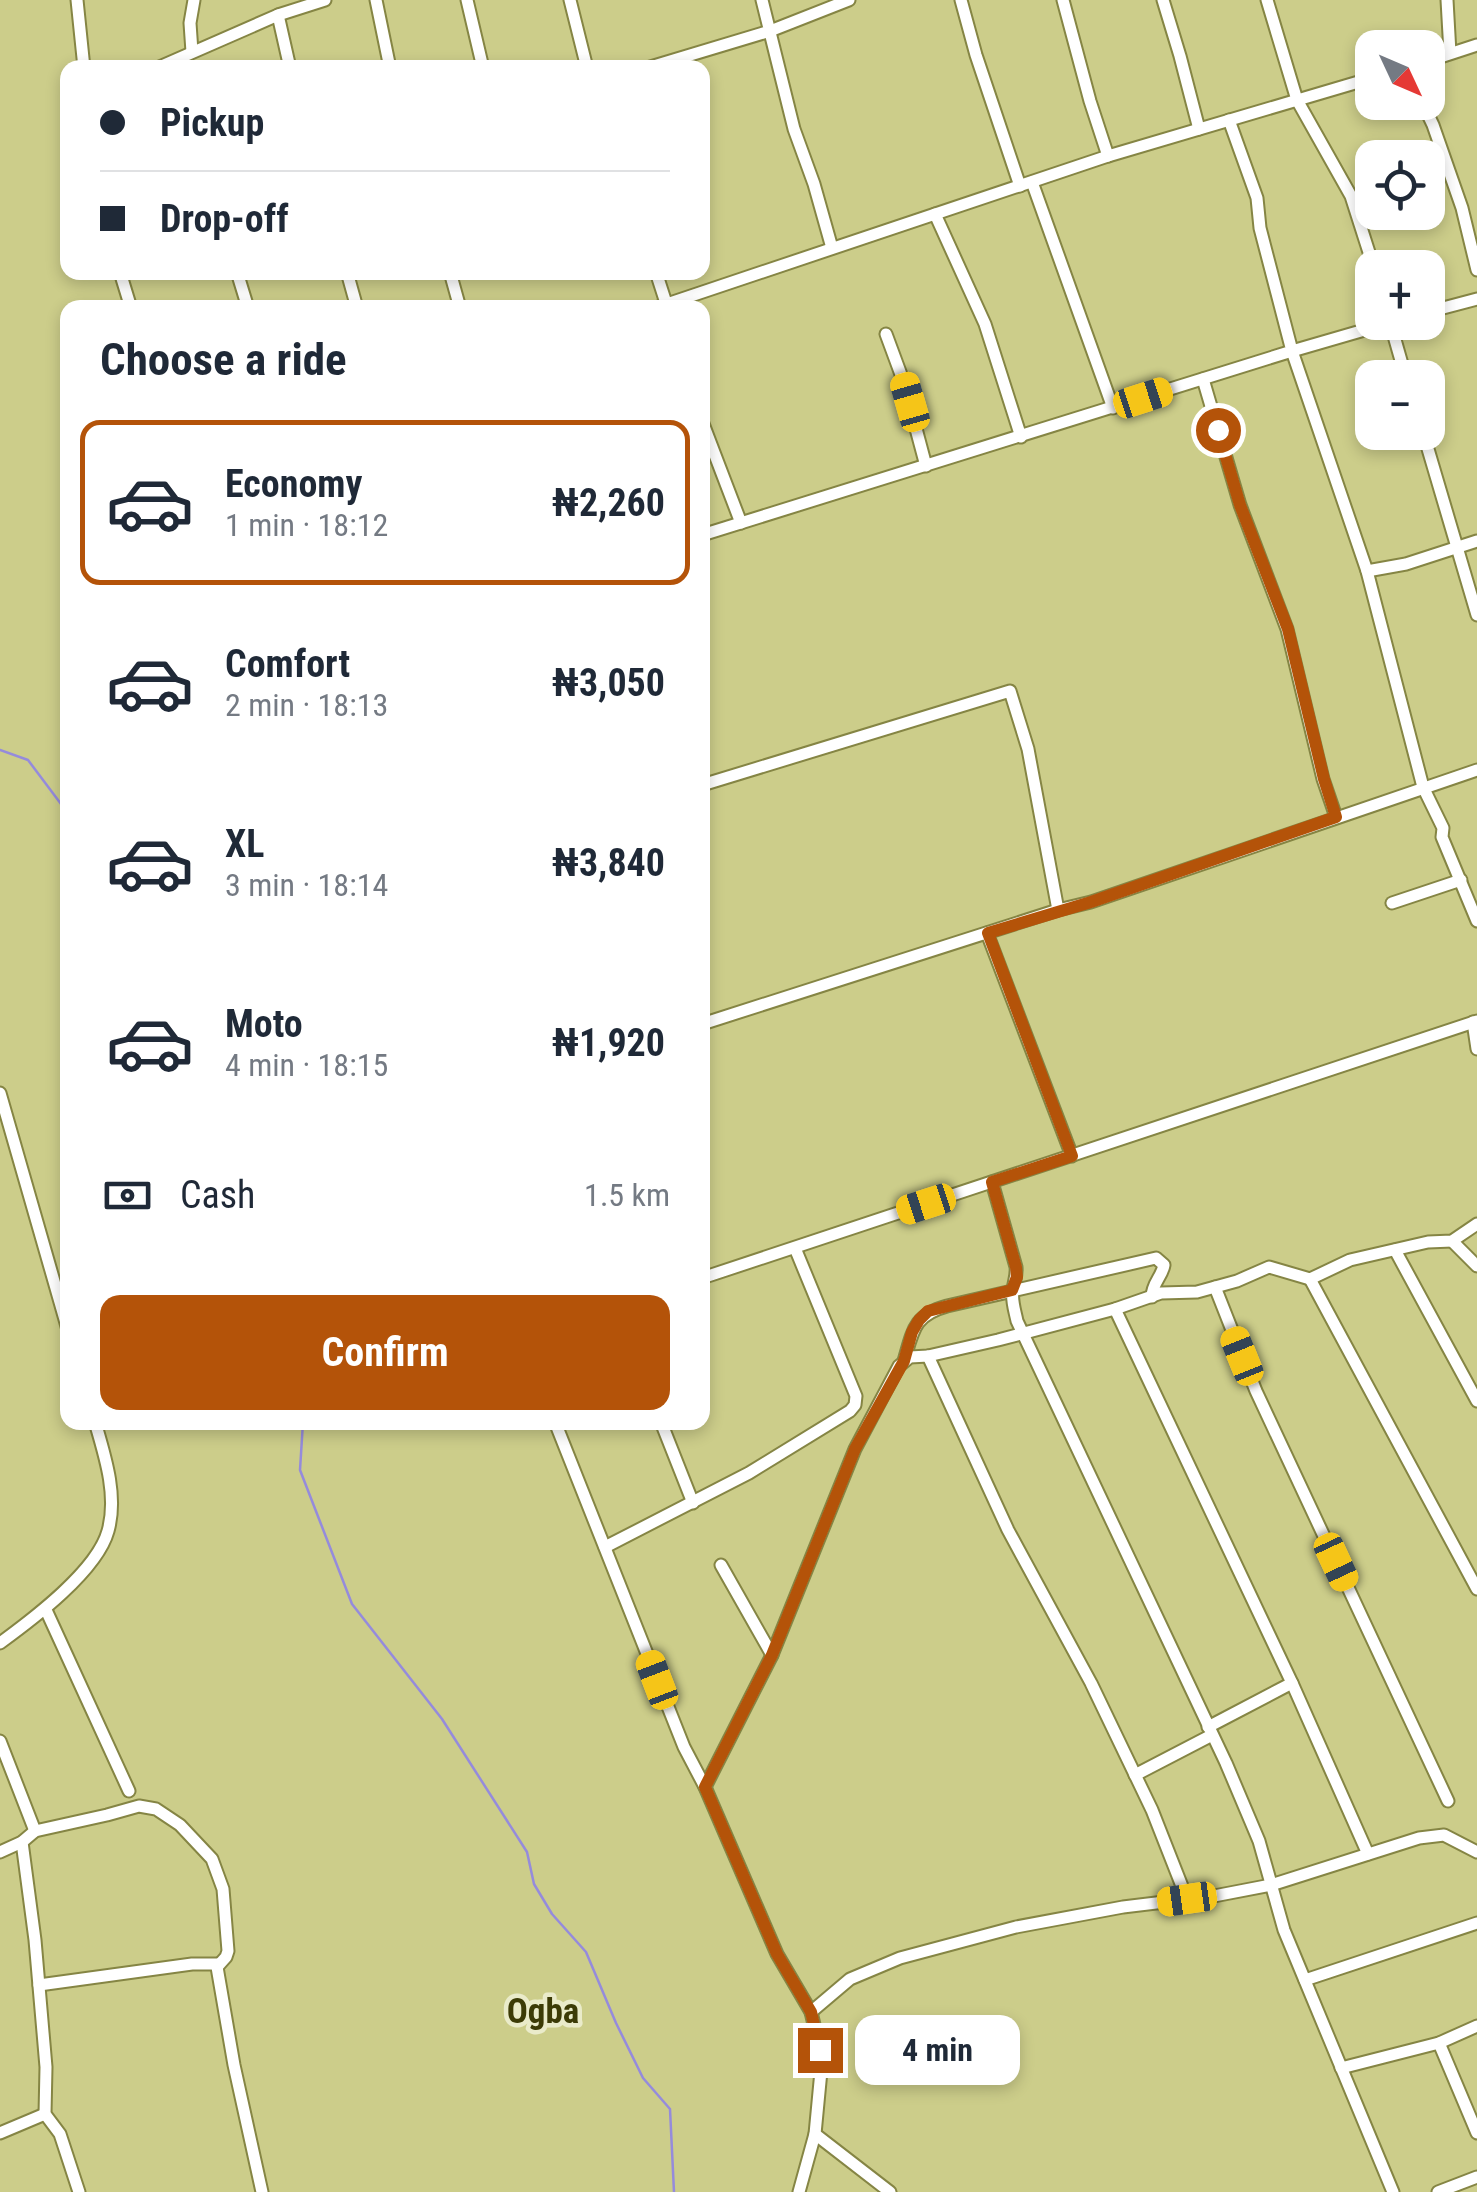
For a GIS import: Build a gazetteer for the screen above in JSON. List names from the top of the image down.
{
  "districts": ["Ogba"],
  "north": "bottom right",
  "page": {
    "map_buttons": ["+", "−"],
    "banner": ["Pickup", "Drop-off"],
    "heading": "Choose a ride",
    "list": [
      {
        "name": "Economy",
        "note": "1 min · 18:12",
        "value": "₦2,260"
      },
      {
        "name": "Comfort",
        "note": "2 min · 18:13",
        "value": "₦3,050"
      },
      {
        "name": "XL",
        "note": "3 min · 18:14",
        "value": "₦3,840"
      },
      {
        "name": "Moto",
        "note": "4 min · 18:15",
        "value": "₦1,920"
      }
    ],
    "pay": ["Cash", "1.5 km"],
    "buttons": "Confirm",
    "bubble": "4 min"
  }
}
